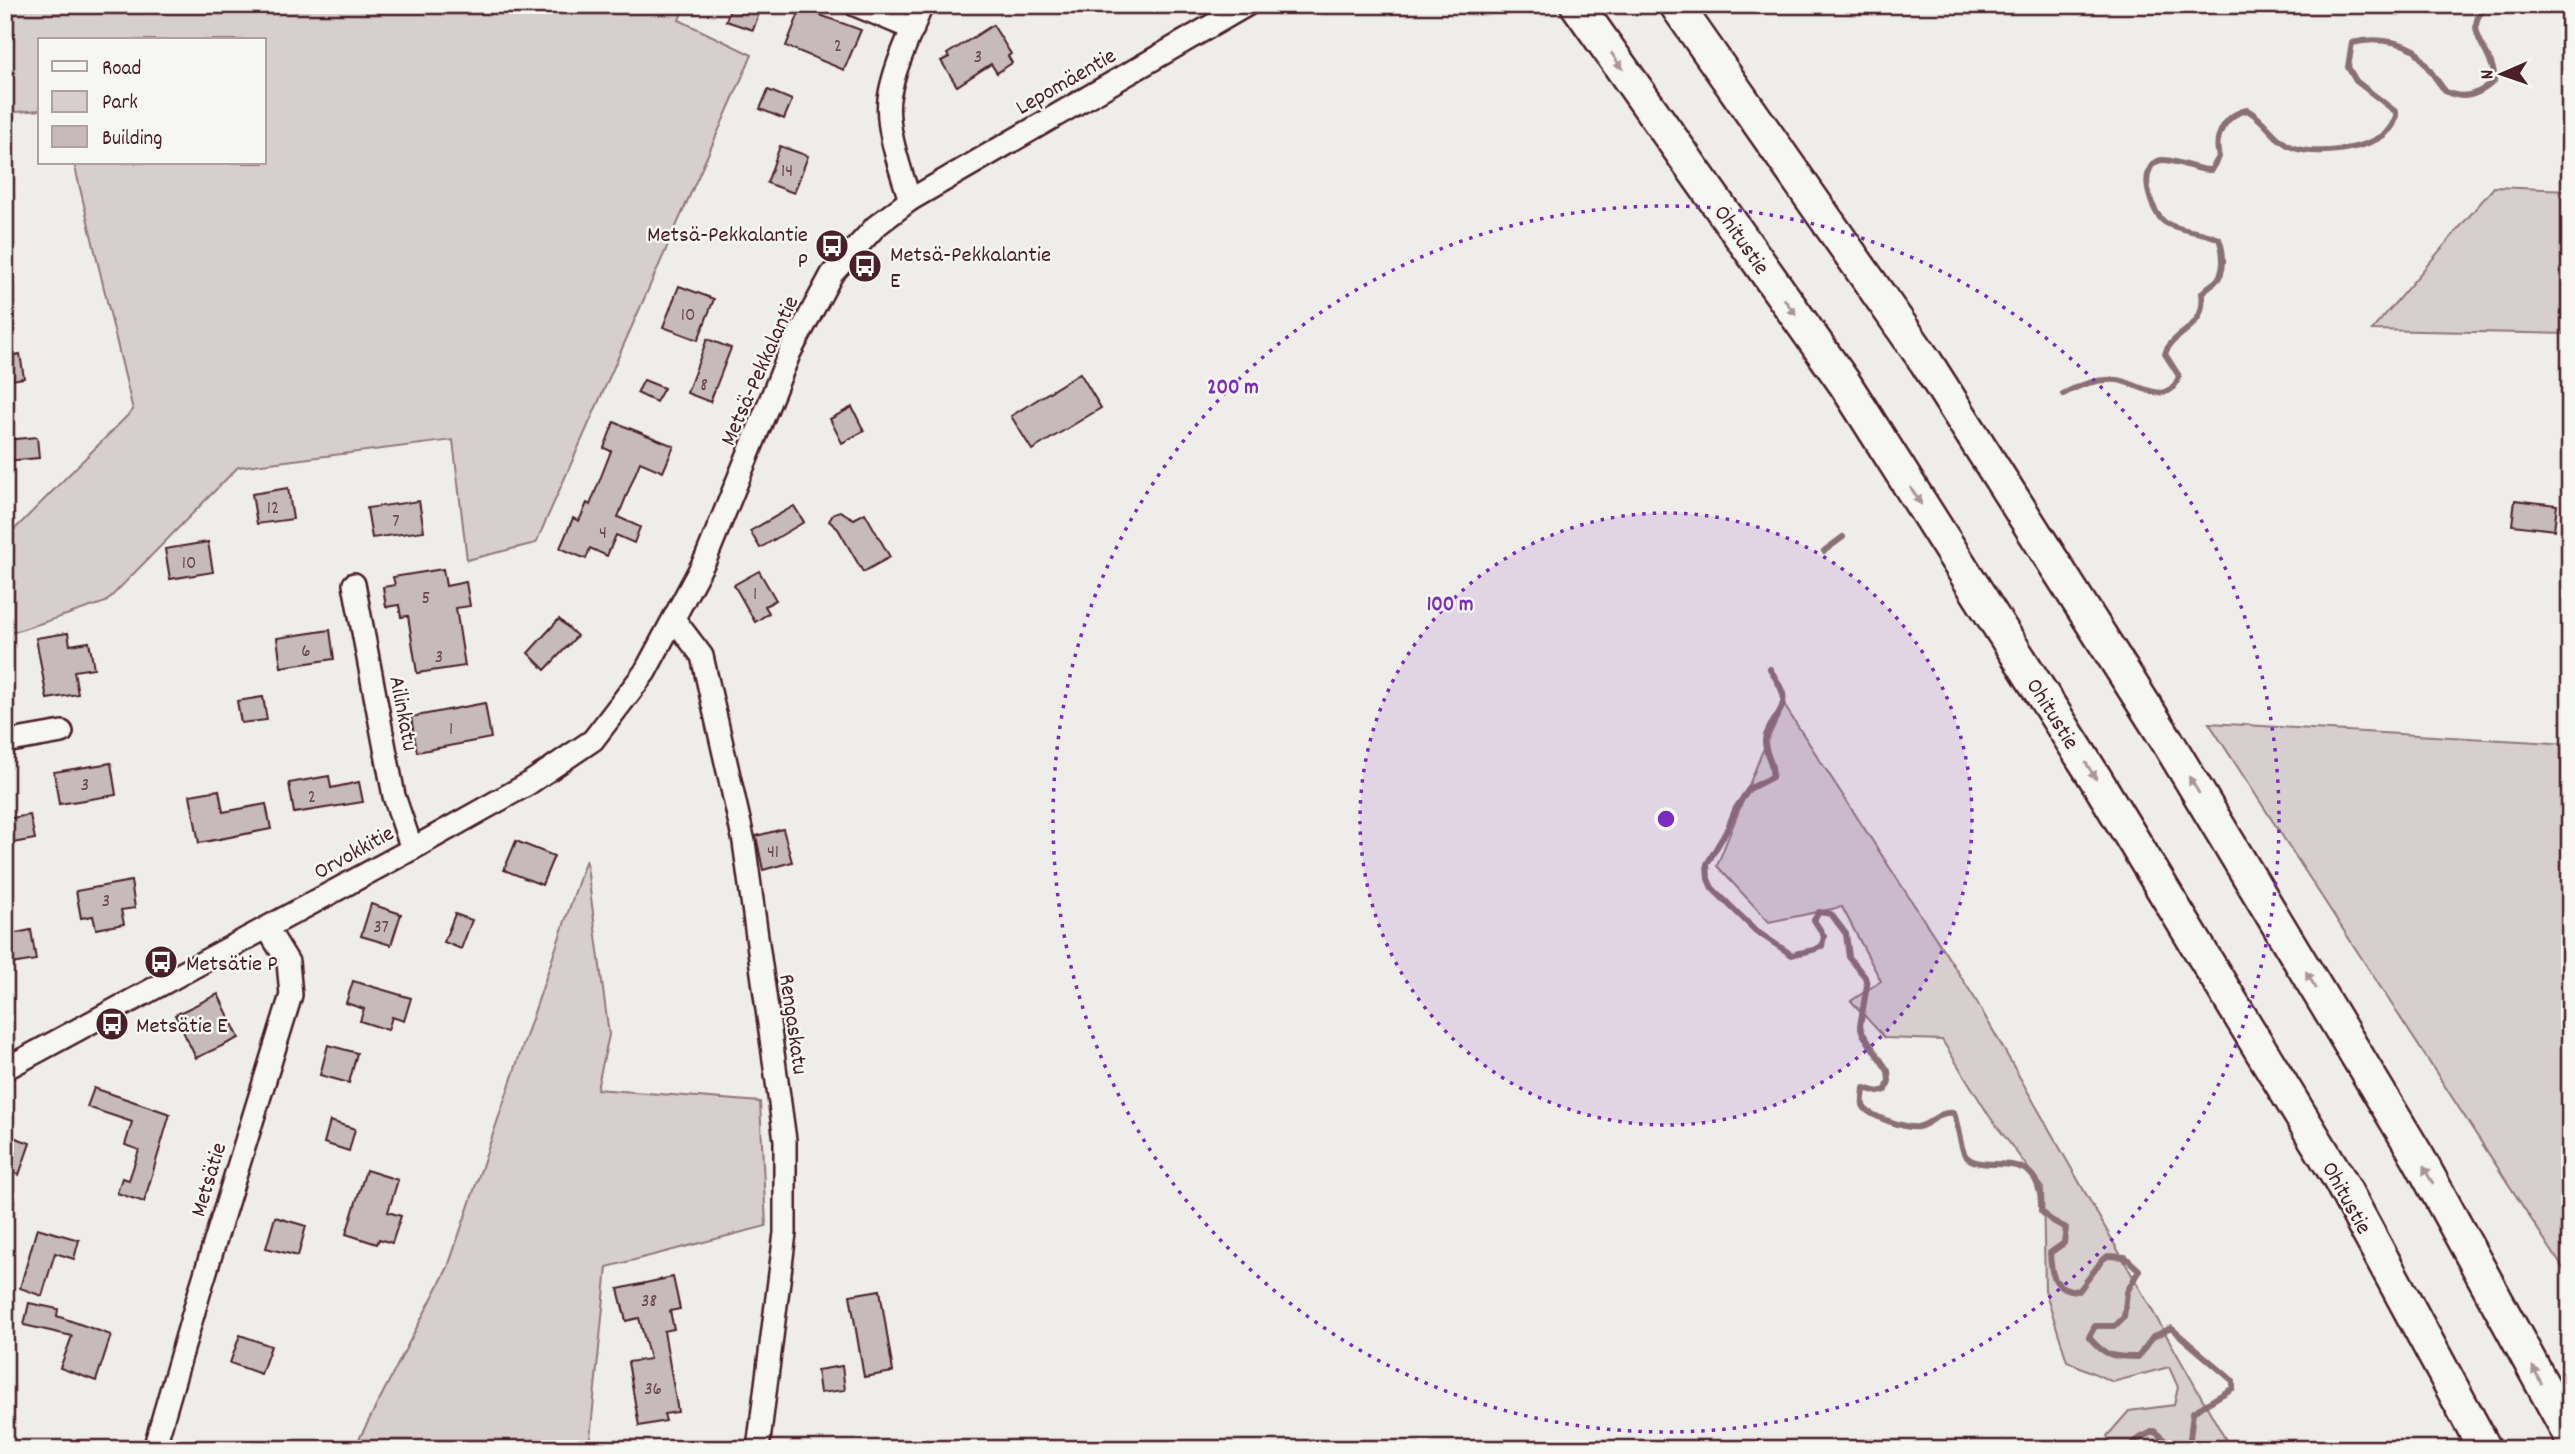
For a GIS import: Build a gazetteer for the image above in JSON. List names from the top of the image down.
{
  "streets": {
    "highway": ["Ohitustie"],
    "street": [
      "Lepomäentie",
      "Metsä-Pekkalantie",
      "Ailinkatu",
      "Orvokkitie",
      "Rengaskatu",
      "Metsätie"
    ]
  },
  "crossings": [
    ["Lepomäentie", "Metsä-Pekkalantie"],
    ["Metsä-Pekkalantie", "Orvokkitie"],
    ["Metsä-Pekkalantie", "Rengaskatu"],
    ["Ailinkatu", "Orvokkitie"],
    ["Orvokkitie", "Rengaskatu"],
    ["Orvokkitie", "Metsätie"]
  ],
  "places": {
    "bus stop": [
      "Metsä-Pekkalantie P",
      "Metsä-Pekkalantie E",
      "Metsätie P",
      "Metsätie E"
    ]
  },
  "house_numbers": [
    "2",
    "3",
    "14",
    "10",
    "8",
    "12",
    "7",
    "4",
    "10",
    "1",
    "5",
    "6",
    "3",
    "1",
    "3",
    "2",
    "41",
    "3",
    "37",
    "38",
    "36"
  ],
  "legend": ["Road", "Park", "Building"],
  "north": "left",
  "rings": ["200 m", "100 m"]
}
